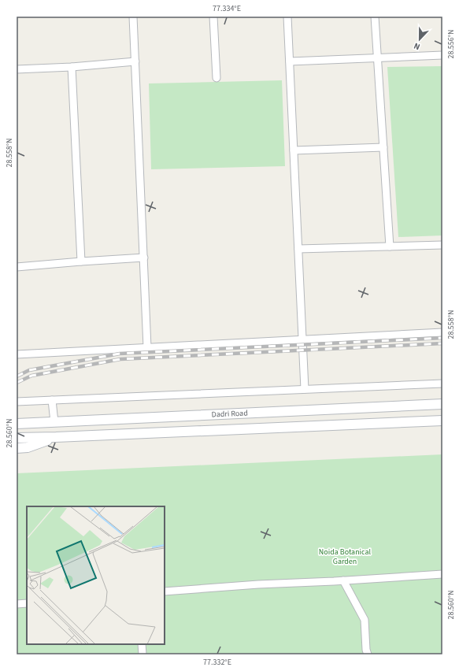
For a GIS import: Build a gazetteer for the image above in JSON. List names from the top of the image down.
{
  "streets": {
    "main road": ["Dadri Road"]
  },
  "parks": ["Noida Botanical Garden"],
  "north": "bottom",
  "coordinates": [
    "77.334°E",
    "28.556°N",
    "28.558°N",
    "28.560°N",
    "77.332°E"
  ]
}
